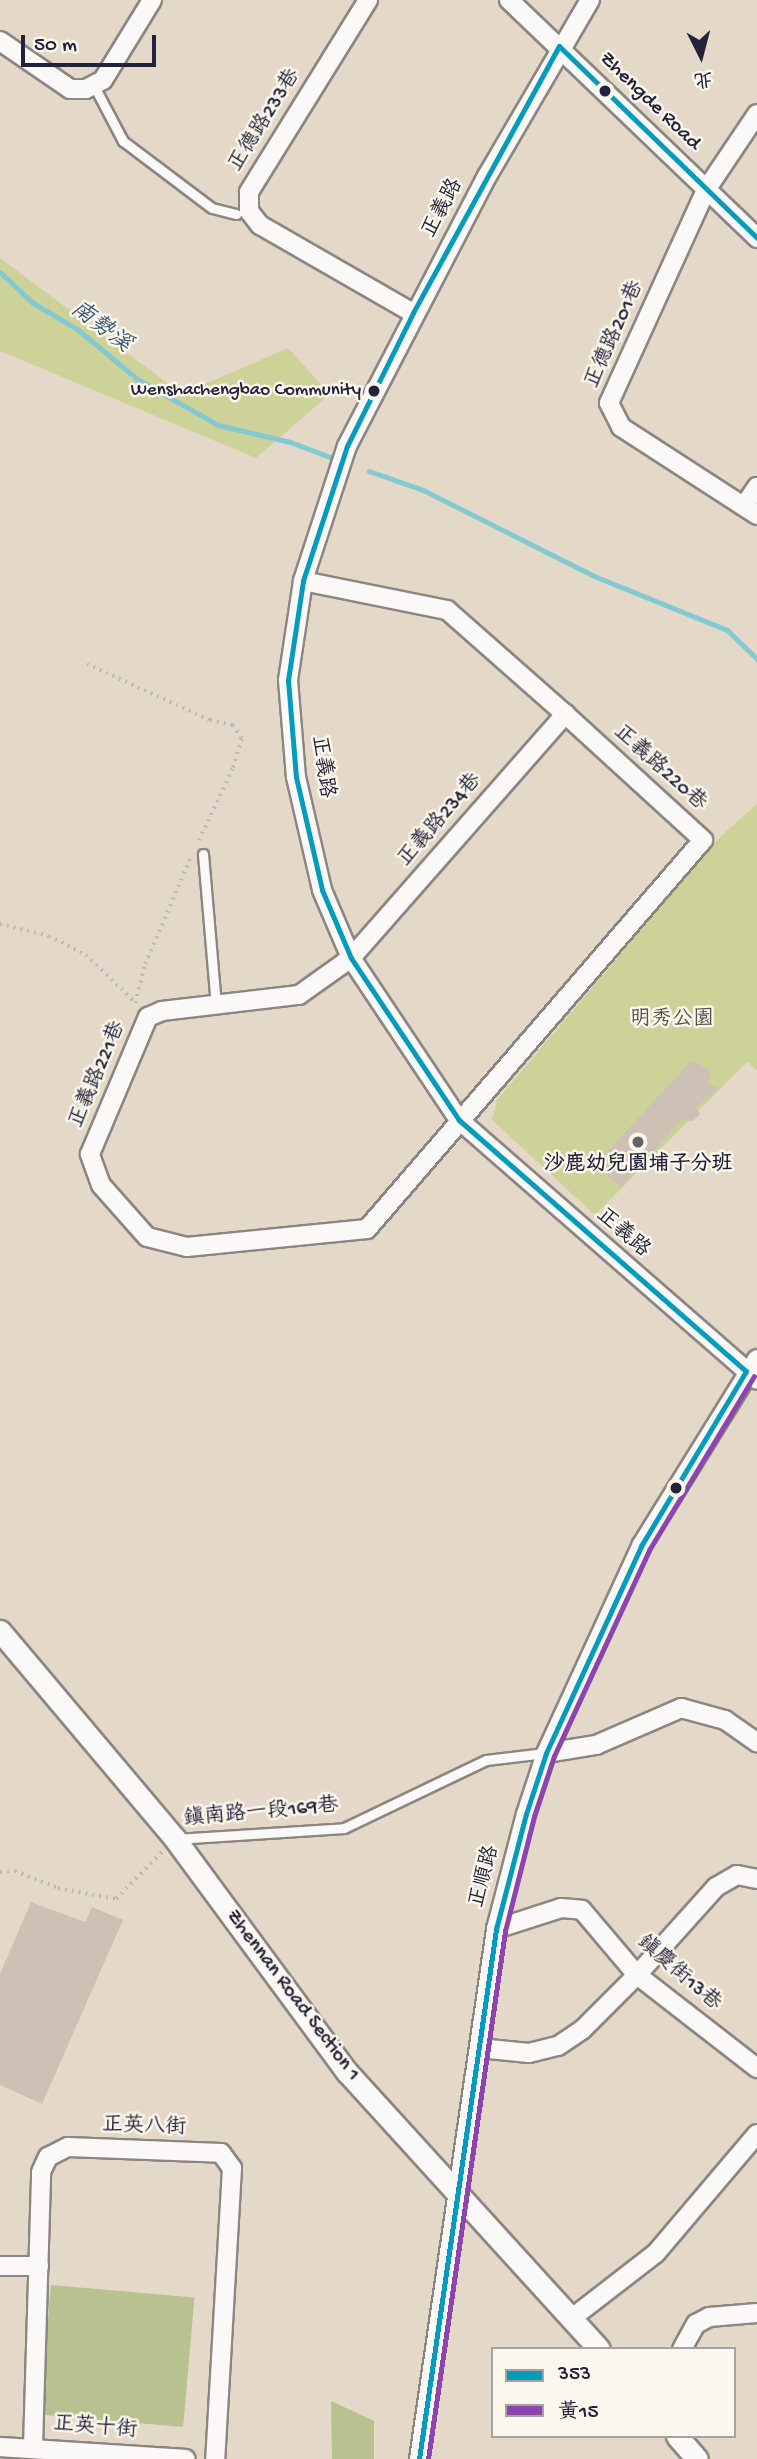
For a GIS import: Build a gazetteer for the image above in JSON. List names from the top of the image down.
{
  "streets": {
    "street": [
      "Zhengde Road",
      "正德路233巷",
      "正義路",
      "正德路201巷",
      "正義路220巷",
      "正義路234巷",
      "正義路221巷",
      "正順路",
      "鎮慶街13巷",
      "Zhennan Road Section 1",
      "正英八街",
      "正英十街"
    ],
    "lane": ["鎮南路一段169巷"]
  },
  "crossings": [
    ["Zhengde Road", "正義路"],
    ["Zhengde Road", "正德路201巷"],
    ["正德路233巷", "正義路"],
    ["正義路", "正義路220巷"],
    ["正義路", "正義路234巷"],
    ["正義路", "正義路221巷"],
    ["正義路", "正順路"],
    ["正義路220巷", "正義路234巷"],
    ["正義路220巷", "正義路221巷"],
    ["正義路234巷", "正義路221巷"],
    ["鎮南路一段169巷", "正順路"],
    ["鎮南路一段169巷", "Zhennan Road Section 1"],
    ["正順路", "鎮慶街13巷"],
    ["正順路", "Zhennan Road Section 1"],
    ["正英八街", "正英十街"]
  ],
  "water": ["南勢溪"],
  "parks": ["明秀公園"],
  "places": ["Wenshachengbao Community", "沙鹿幼兒園埔子分班"],
  "lines": ["transit line 353", "transit line 黃15"],
  "legend": ["353", "黃15"],
  "scale_bar": "50 m",
  "north": "bottom"
}
